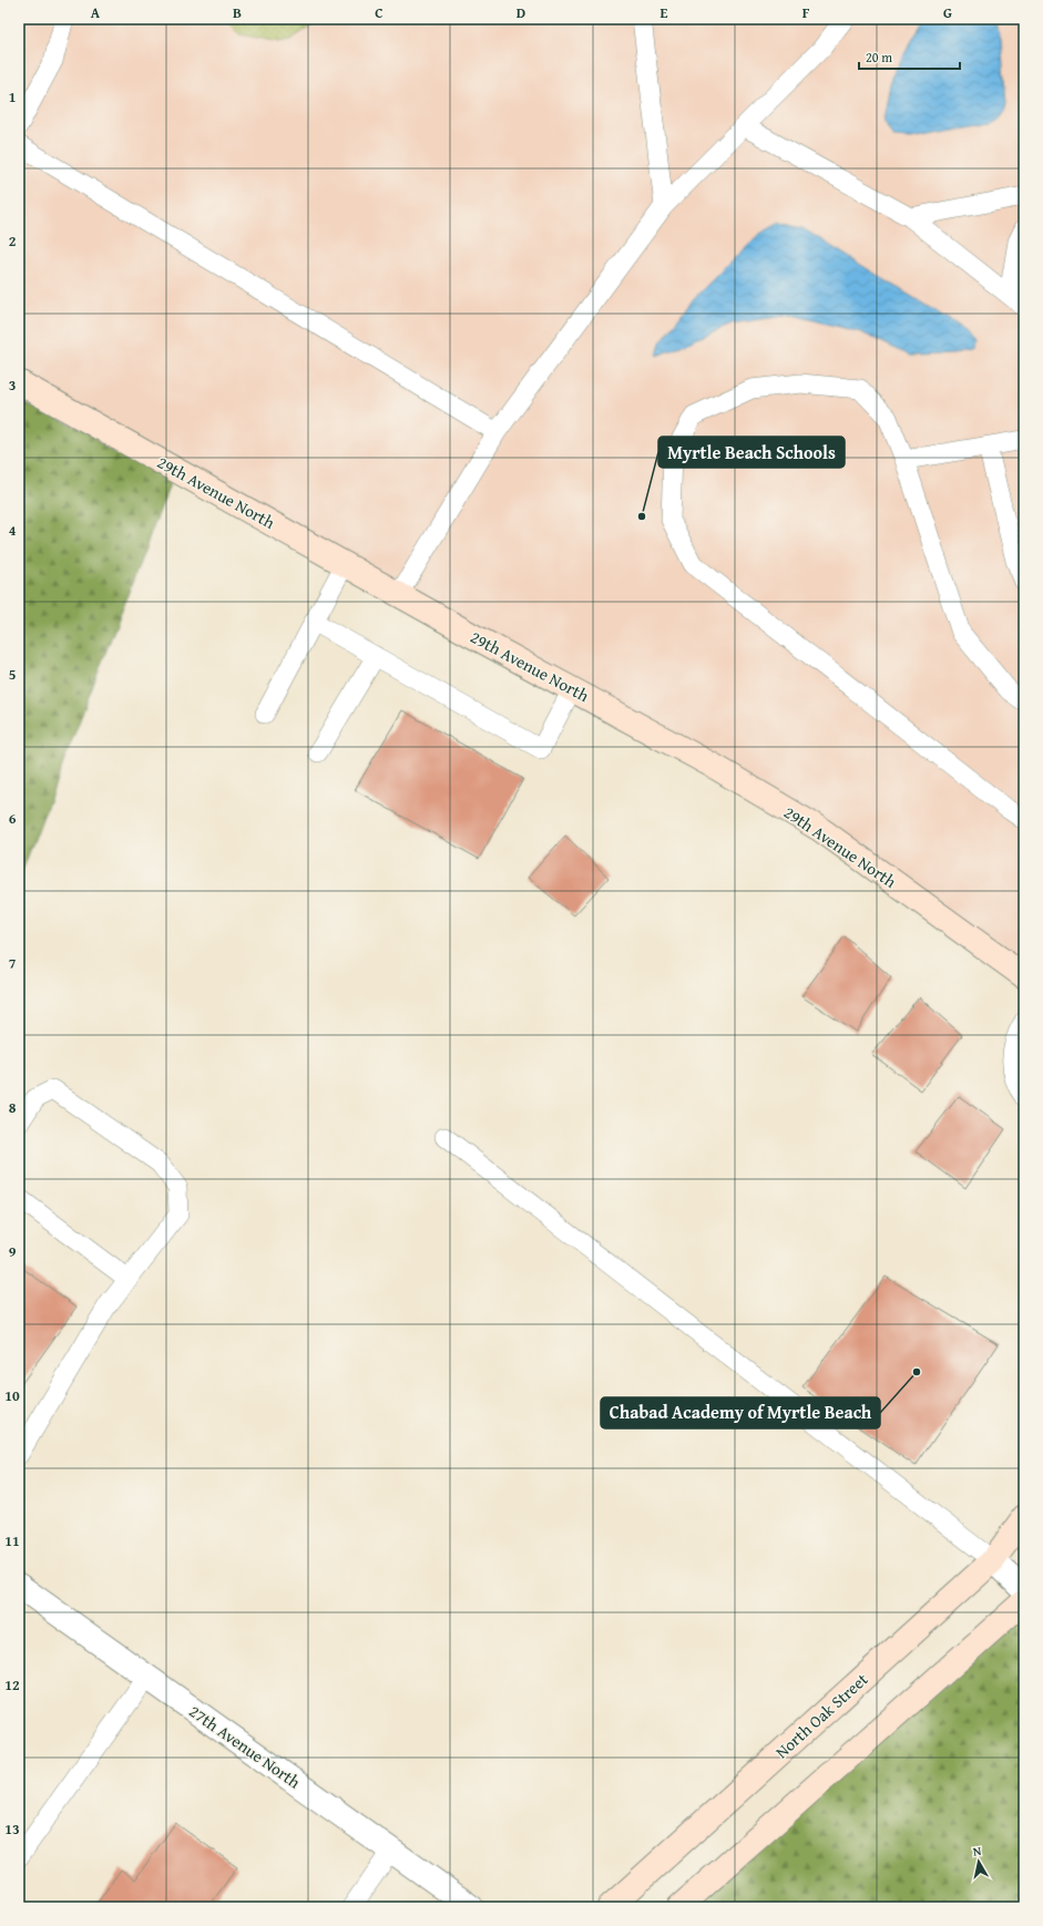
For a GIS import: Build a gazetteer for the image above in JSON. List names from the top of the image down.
{
  "streets": {
    "main road": ["29th Avenue North", "North Oak Street"],
    "street": ["27th Avenue North"]
  },
  "places": ["Myrtle Beach Schools", "Chabad Academy of Myrtle Beach"],
  "scale_bar": "20 m",
  "north": "top",
  "grid": {
    "columns": [
      "A",
      "B",
      "C",
      "D",
      "E",
      "F",
      "G"
    ],
    "rows": [
      "1",
      "2",
      "3",
      "4",
      "5",
      "6",
      "7",
      "8",
      "9",
      "10",
      "11",
      "12",
      "13"
    ]
  }
}
